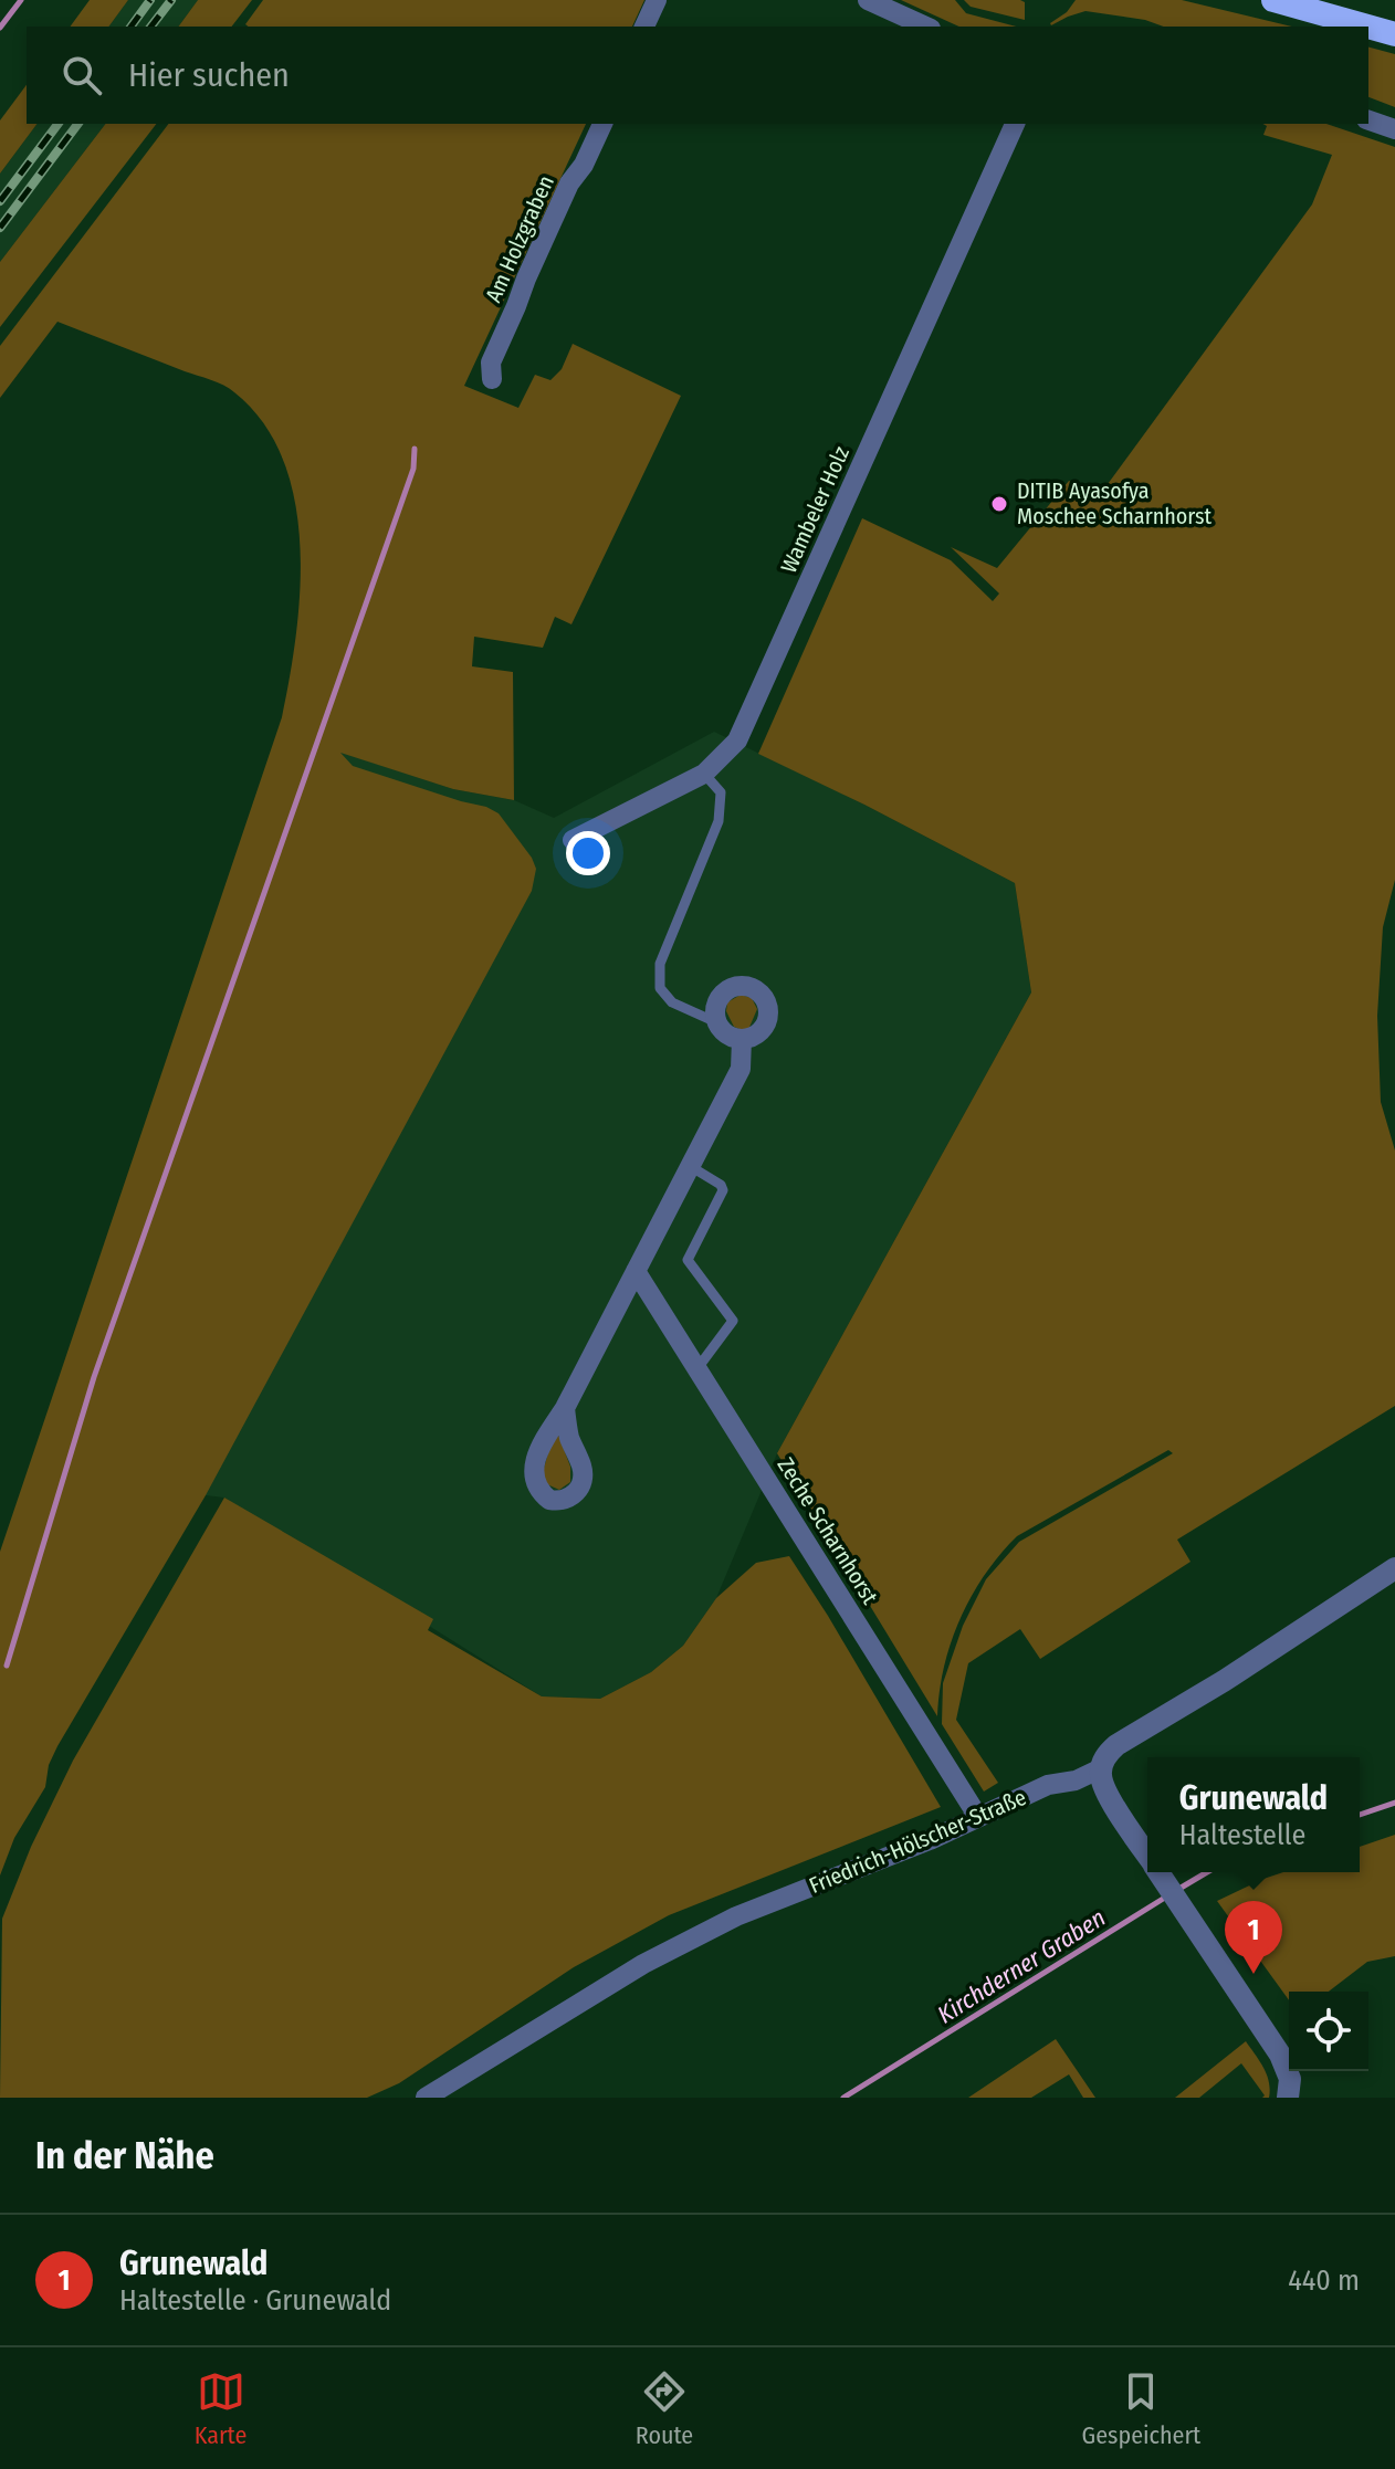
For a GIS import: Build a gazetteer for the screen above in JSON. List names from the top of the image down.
{
  "streets": {
    "street": [
      "Am Holzgraben",
      "Wambeler Holz",
      "Zeche Scharnhorst",
      "Friedrich-Hölscher-Straße"
    ]
  },
  "crossings": [
    ["Zeche Scharnhorst", "Friedrich-Hölscher-Straße"]
  ],
  "water": ["Kirchderner Graben"],
  "places": ["DITIB Ayasofya Moschee Scharnhorst"],
  "page": {
    "search": "Hier suchen",
    "popup": ["Grunewald", "Haltestelle"],
    "pins": "1",
    "heading": "In der Nähe",
    "list": [
      {
        "mark": "1",
        "name": "Grunewald",
        "note": "Haltestelle · Grunewald",
        "value": "440 m"
      }
    ],
    "nav": ["Karte", "Route", "Gespeichert"]
  }
}
